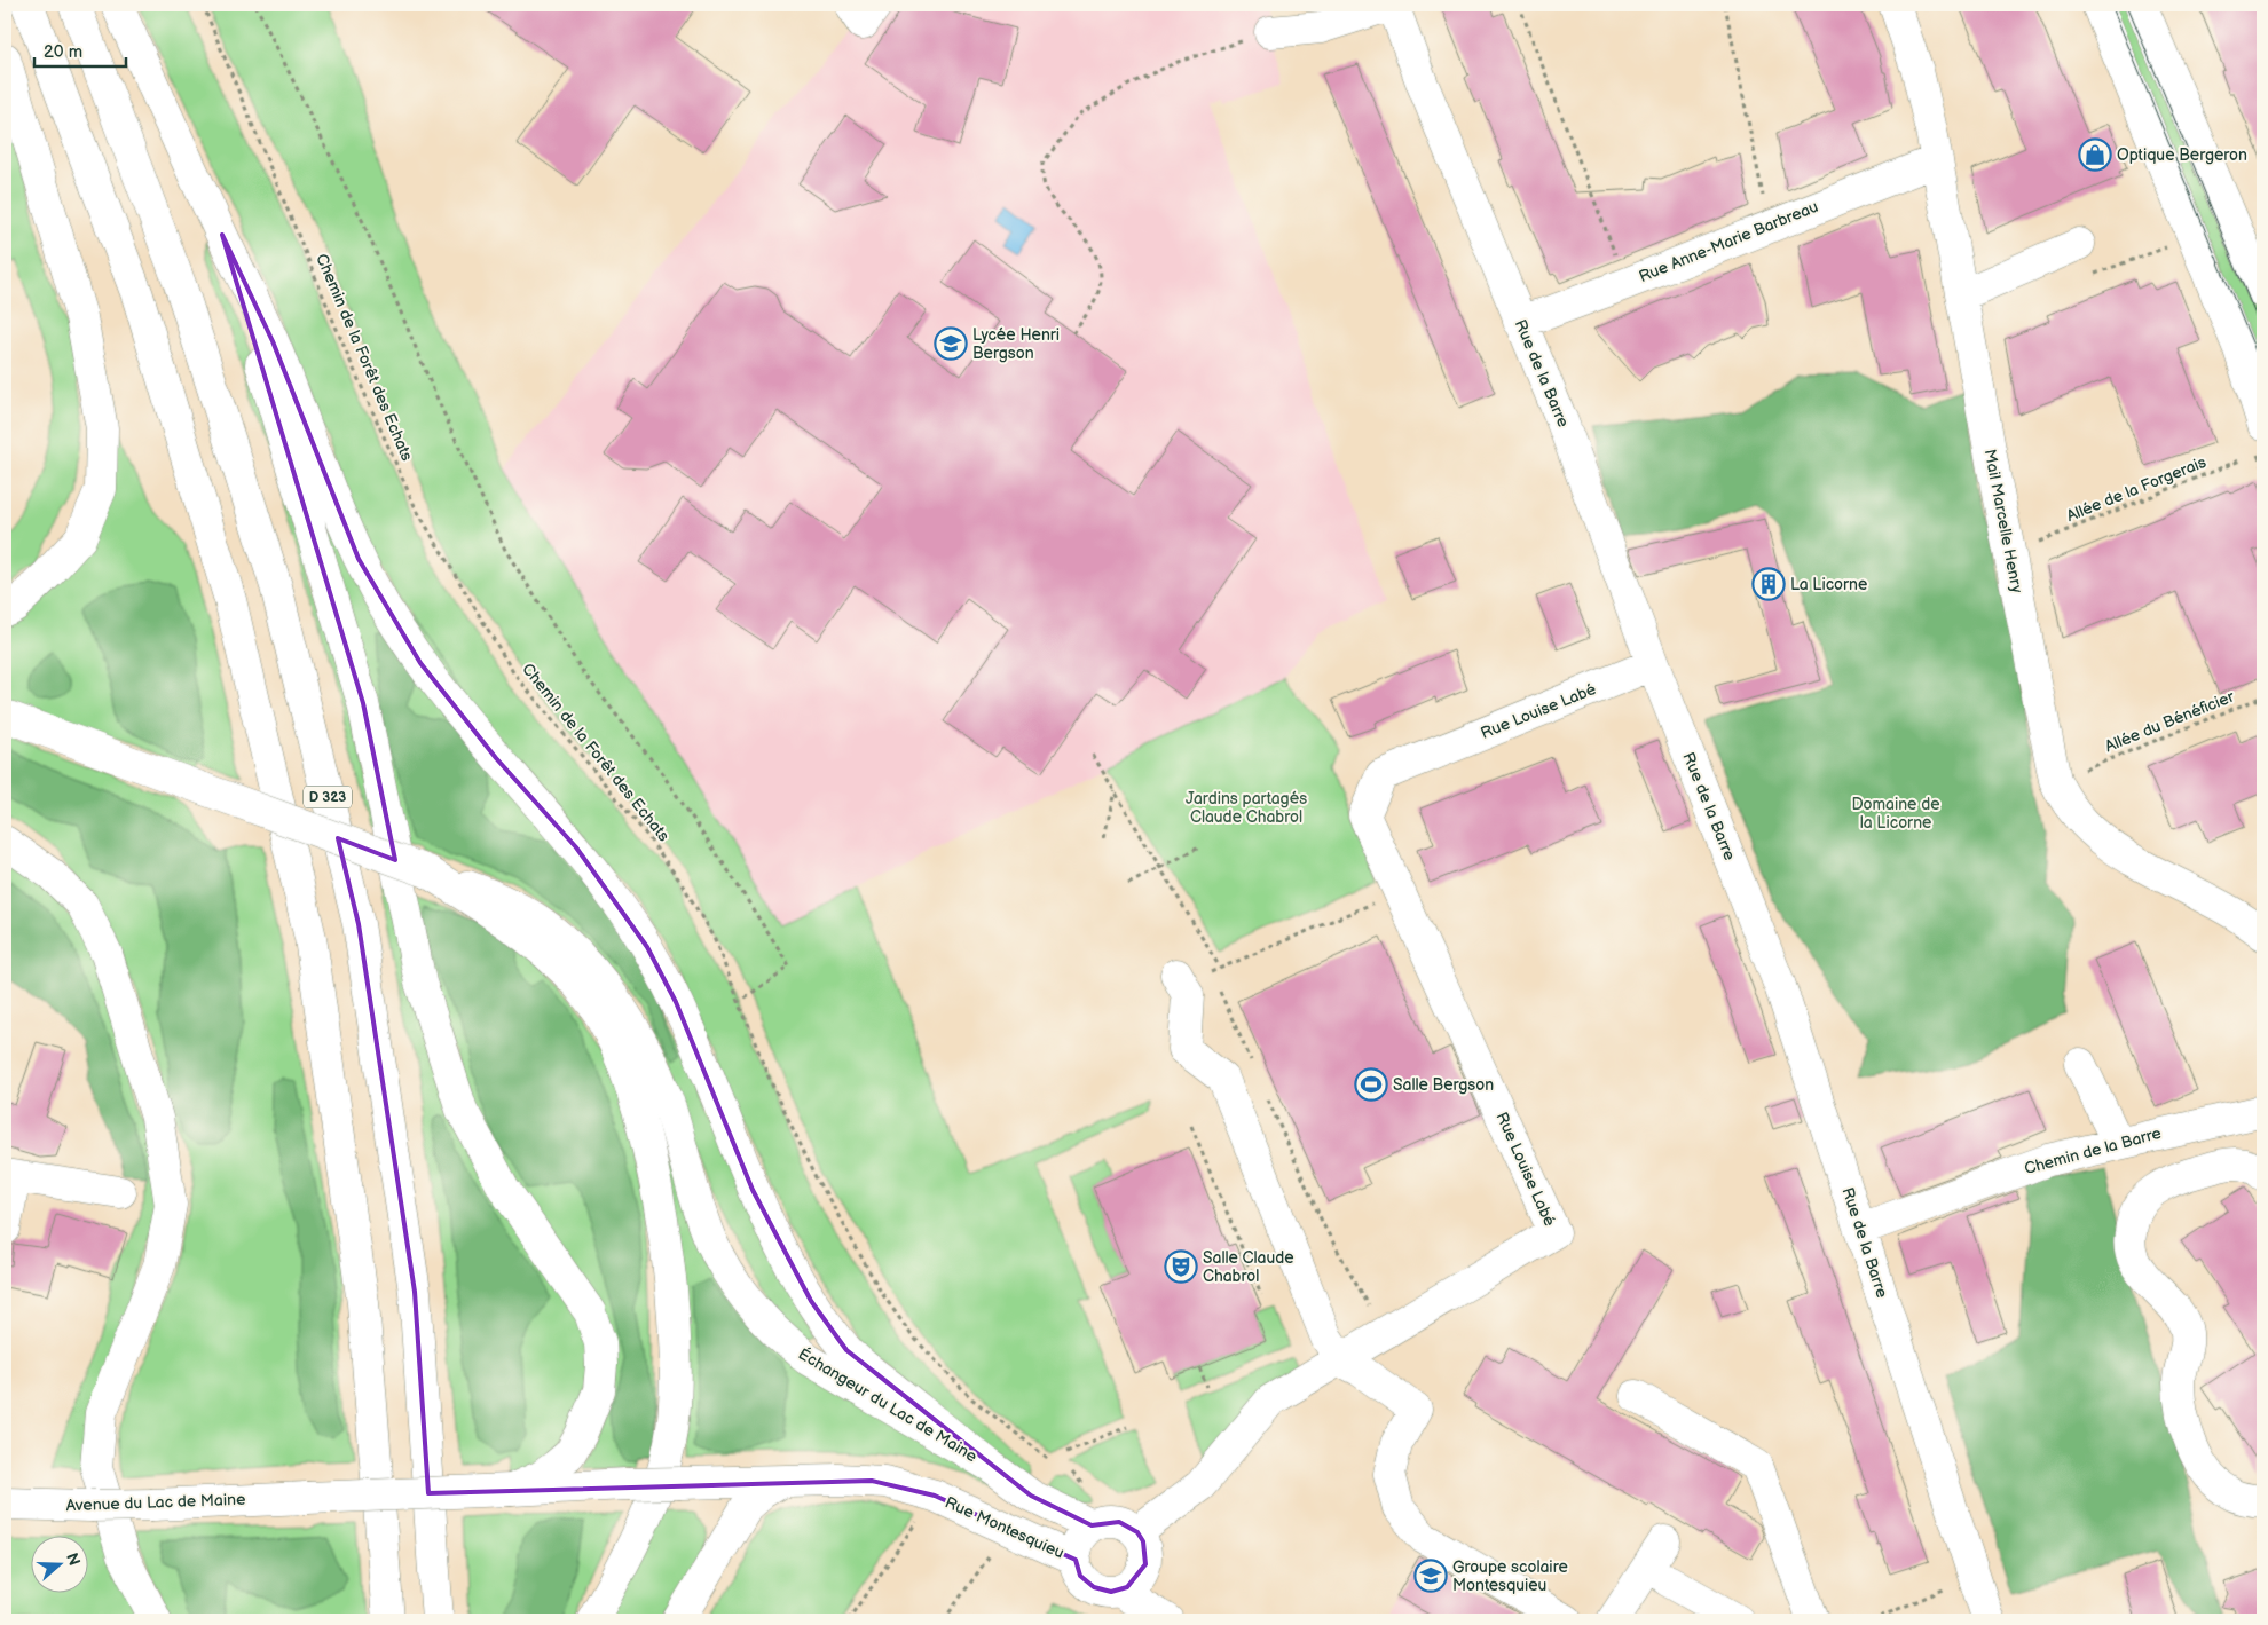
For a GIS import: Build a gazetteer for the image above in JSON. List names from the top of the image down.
{
  "streets": {
    "main road": [
      "Rue Anne-Marie Barbreau",
      "Rue de la Barre",
      "Mail Marcelle Henry",
      "Rue Louise Labé",
      "D 323",
      "Chemin de la Barre",
      "Échangeur du Lac de Maine",
      "Avenue du Lac de Maine",
      "Rue Montesquieu"
    ],
    "path": ["Chemin de la Forêt des Echats", "Allée de la Forgerais", "Allée du Bénéficier"]
  },
  "crossings": [
    ["Rue Anne-Marie Barbreau", "Rue de la Barre"],
    ["Rue Anne-Marie Barbreau", "Mail Marcelle Henry"],
    ["Rue de la Barre", "Rue Louise Labé"],
    ["Rue de la Barre", "Chemin de la Barre"],
    ["Rue Louise Labé", "Rue Montesquieu"],
    ["Avenue du Lac de Maine", "Rue Montesquieu"]
  ],
  "parks": ["Jardins partagés Claude Chabrol", "Domaine de la Licorne"],
  "places": {
    "shop": ["Optique Bergeron"],
    "school or university": ["Lycée Henri Bergson", "Groupe scolaire Montesquieu"],
    "building": ["La Licorne"],
    "sports": ["Salle Bergson"],
    "theatre": ["Salle Claude Chabrol"]
  },
  "scale_bar": "20 m",
  "north": "right"
}
